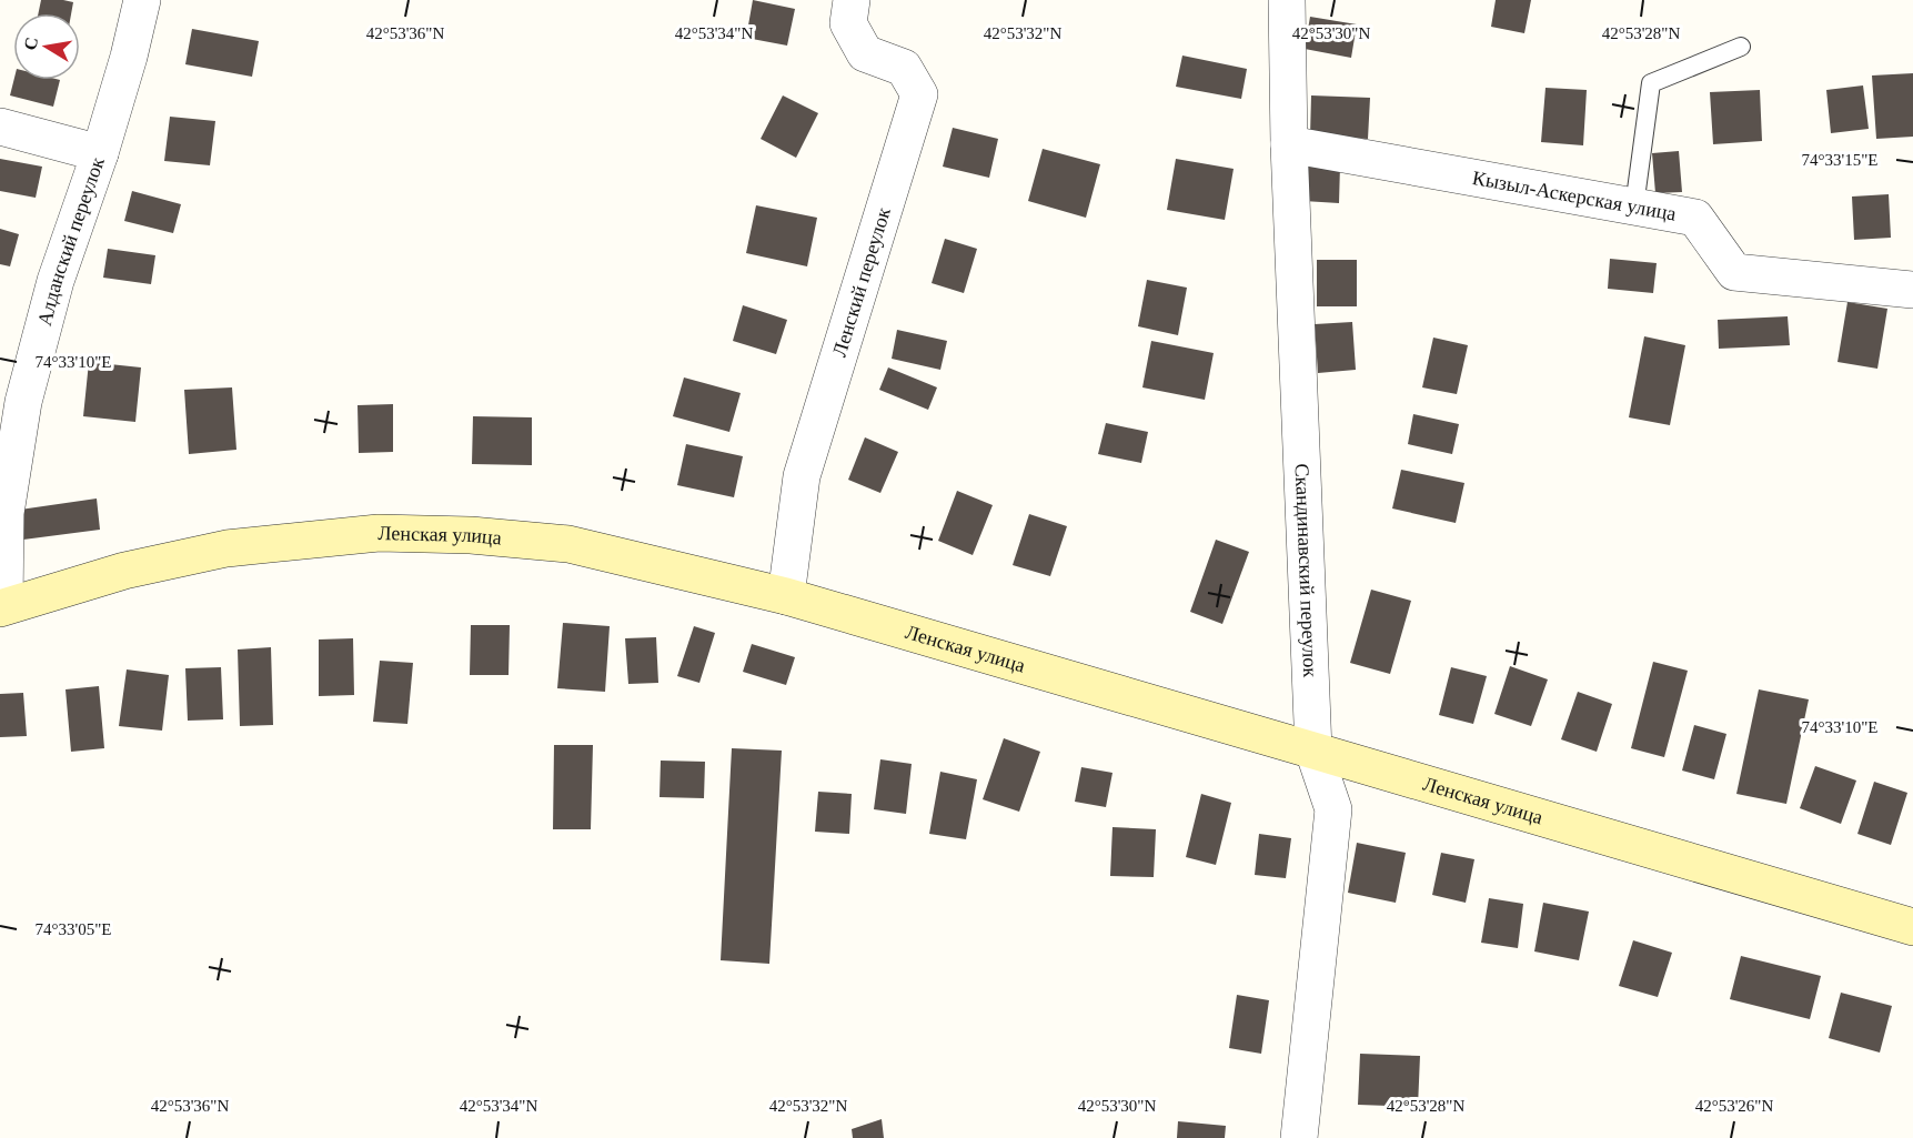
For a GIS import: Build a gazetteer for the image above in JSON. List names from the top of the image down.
{
  "streets": {
    "main road": ["Ленская улица"],
    "street": [
      "Кызыл-Аскерская улица",
      "Алданский переулок",
      "Ленский переулок",
      "Скандинавский переулок"
    ]
  },
  "crossings": [
    ["Кызыл-Аскерская улица", "Скандинавский переулок"],
    ["Алданский переулок", "Ленская улица"],
    ["Ленский переулок", "Ленская улица"],
    ["Ленская улица", "Скандинавский переулок"]
  ],
  "north": "left",
  "coordinates": [
    "42°53'36\"N",
    "42°53'34\"N",
    "42°53'32\"N",
    "42°53'30\"N",
    "42°53'28\"N",
    "74°33'15\"E",
    "74°33'10\"E",
    "74°33'05\"E",
    "42°53'26\"N"
  ]
}
